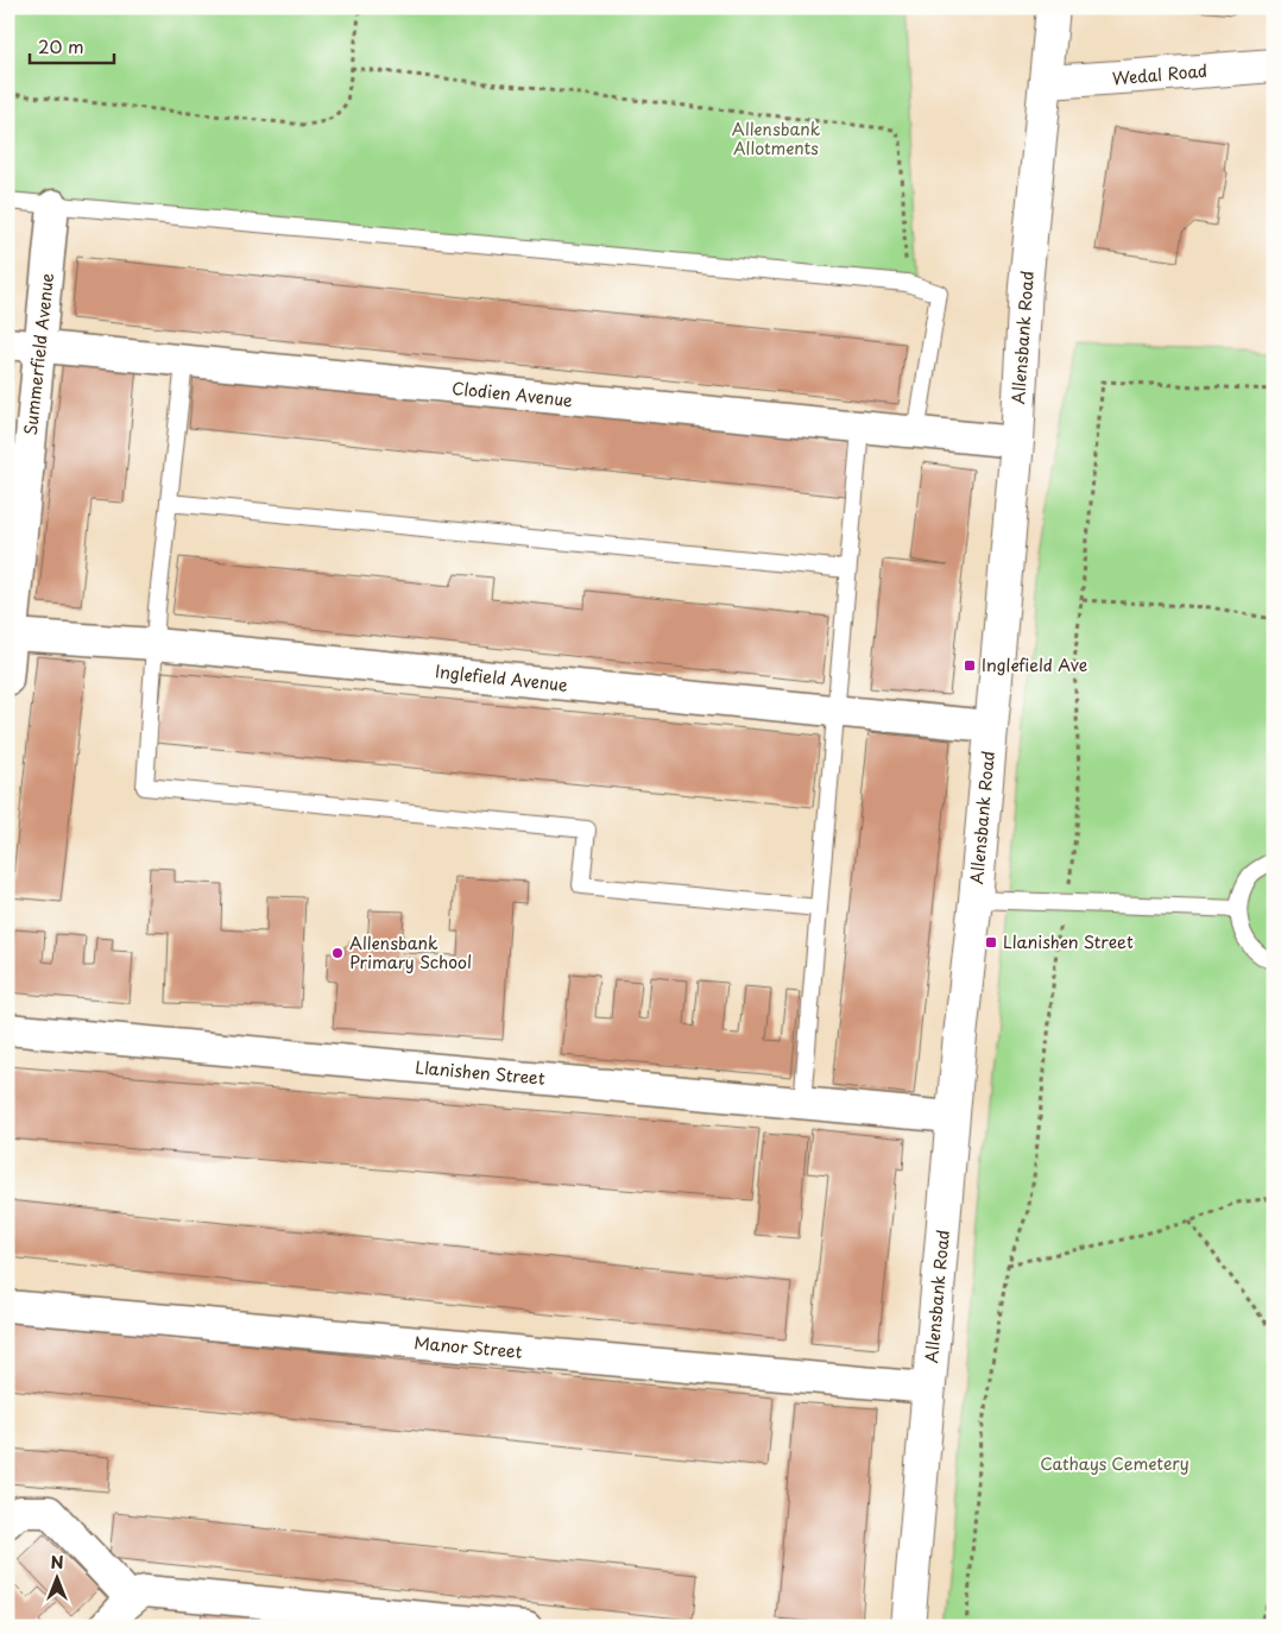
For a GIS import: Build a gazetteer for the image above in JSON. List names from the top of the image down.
{
  "streets": {
    "street": [
      "Wedal Road",
      "Allensbank Road",
      "Summerfield Avenue",
      "Clodien Avenue",
      "Inglefield Avenue",
      "Llanishen Street",
      "Manor Street"
    ]
  },
  "crossings": [
    ["Wedal Road", "Allensbank Road"],
    ["Allensbank Road", "Clodien Avenue"],
    ["Allensbank Road", "Inglefield Avenue"],
    ["Allensbank Road", "Llanishen Street"],
    ["Allensbank Road", "Manor Street"],
    ["Summerfield Avenue", "Clodien Avenue"],
    ["Summerfield Avenue", "Inglefield Avenue"]
  ],
  "parks": ["Allensbank Allotments", "Cathays Cemetery"],
  "places": {
    "transit": ["Inglefield Ave", "Llanishen Street"],
    "other": ["Allensbank Primary School"]
  },
  "scale_bar": "20 m",
  "north": "top"
}
